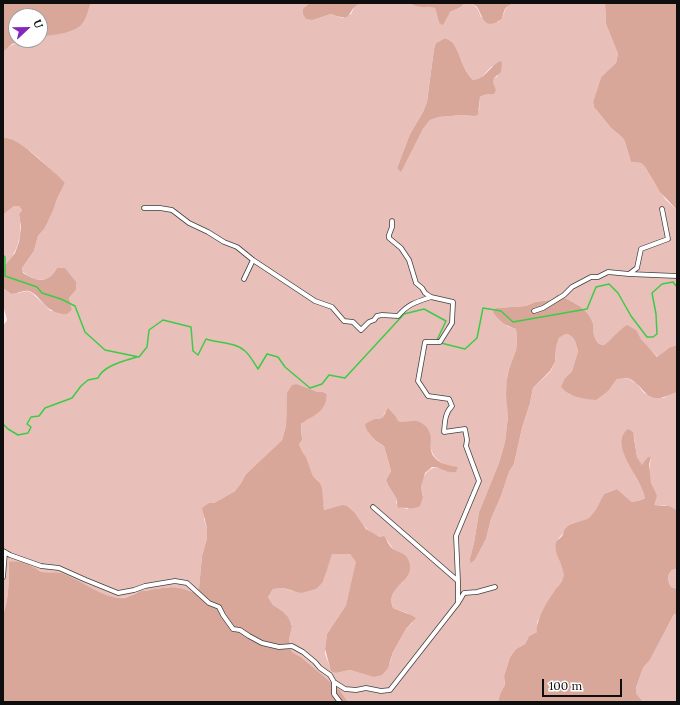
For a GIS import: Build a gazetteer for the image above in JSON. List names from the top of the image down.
{
  "scale_bar": "100 m",
  "north": "right"
}
